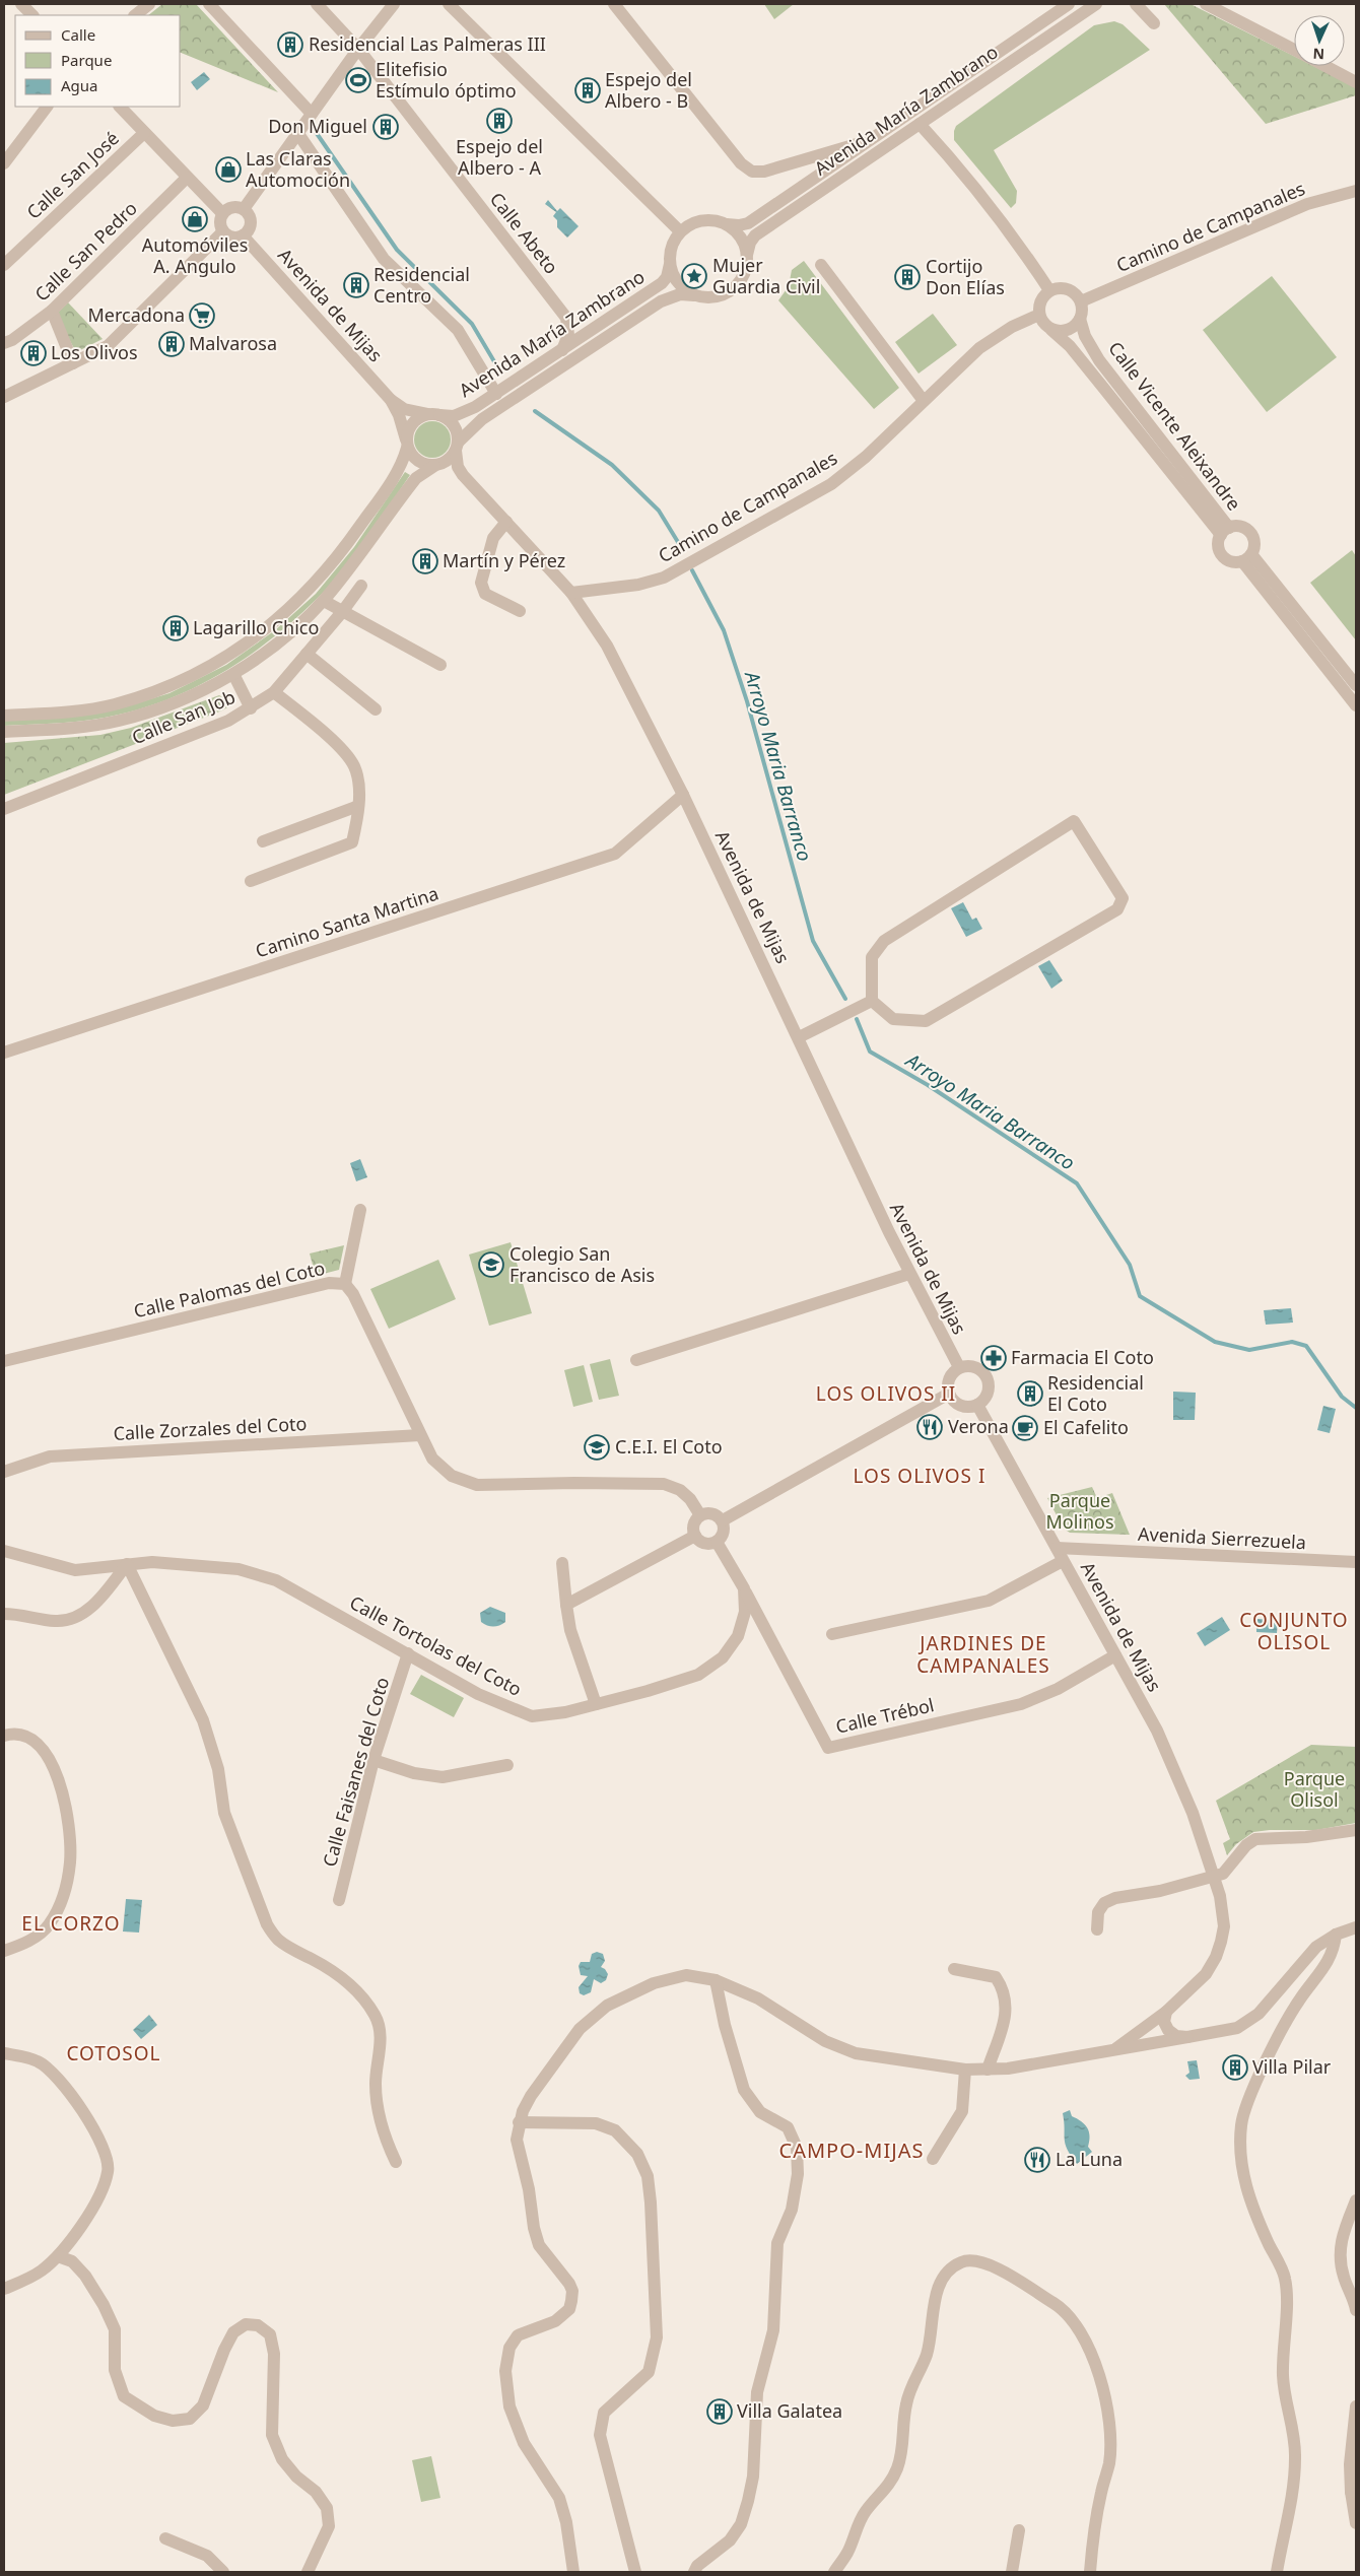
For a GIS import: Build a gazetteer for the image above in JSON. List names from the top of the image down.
{
  "streets": {
    "street": [
      "Avenida María Zambrano",
      "Calle San José",
      "Camino de Campanales",
      "Calle Abeto",
      "Calle San Pedro",
      "Avenida de Mijas",
      "Calle Vicente Aleixandre",
      "Calle San Job",
      "Camino Santa Martina",
      "Calle Palomas del Coto",
      "Calle Zorzales del Coto",
      "Avenida Sierrezuela",
      "Calle Tortolas del Coto",
      "Calle Trébol",
      "Calle Faisanes del Coto"
    ]
  },
  "crossings": [
    ["Avenida María Zambrano", "Calle Abeto"],
    ["Avenida María Zambrano", "Avenida de Mijas"],
    ["Camino de Campanales", "Avenida de Mijas"],
    ["Camino de Campanales", "Calle Vicente Aleixandre"],
    ["Avenida de Mijas", "Camino Santa Martina"],
    ["Avenida de Mijas", "Avenida Sierrezuela"],
    ["Avenida de Mijas", "Calle Trébol"],
    ["Calle Palomas del Coto", "Calle Zorzales del Coto"],
    ["Calle Palomas del Coto", "Calle Tortolas del Coto"],
    ["Calle Tortolas del Coto", "Calle Trébol"],
    ["Calle Tortolas del Coto", "Calle Faisanes del Coto"]
  ],
  "districts": [
    "LOS OLIVOS II",
    "LOS OLIVOS I",
    "CONJUNTO OLISOL",
    "JARDINES DE CAMPANALES",
    "EL CORZO",
    "COTOSOL",
    "CAMPO-MIJAS"
  ],
  "water": ["Arroyo Maria Barranco"],
  "parks": ["Parque Molinos", "Parque Olisol"],
  "places": {
    "building": [
      "Residencial Las Palmeras III",
      "Espejo del Albero - B",
      "Espejo del Albero - A",
      "Don Miguel",
      "Cortijo Don Elías",
      "Residencial Centro",
      "Malvarosa",
      "Los Olivos",
      "Martín y Pérez",
      "Lagarillo Chico",
      "Residencial El Coto",
      "Villa Pilar",
      "Villa Galatea"
    ],
    "sports": ["Elitefisio Estímulo óptimo"],
    "shop": ["Las Claras Automoción", "Automóviles A. Angulo"],
    "place": ["Mujer Guardia Civil"],
    "supermarket": ["Mercadona"],
    "school or university": ["Colegio San Francisco de Asis", "C.E.I. El Coto"],
    "pharmacy": ["Farmacia El Coto"],
    "restaurant": ["Verona", "La Luna"],
    "cafe": ["El Cafelito"]
  },
  "legend": ["Calle", "Parque", "Agua"],
  "north": "bottom"
}
